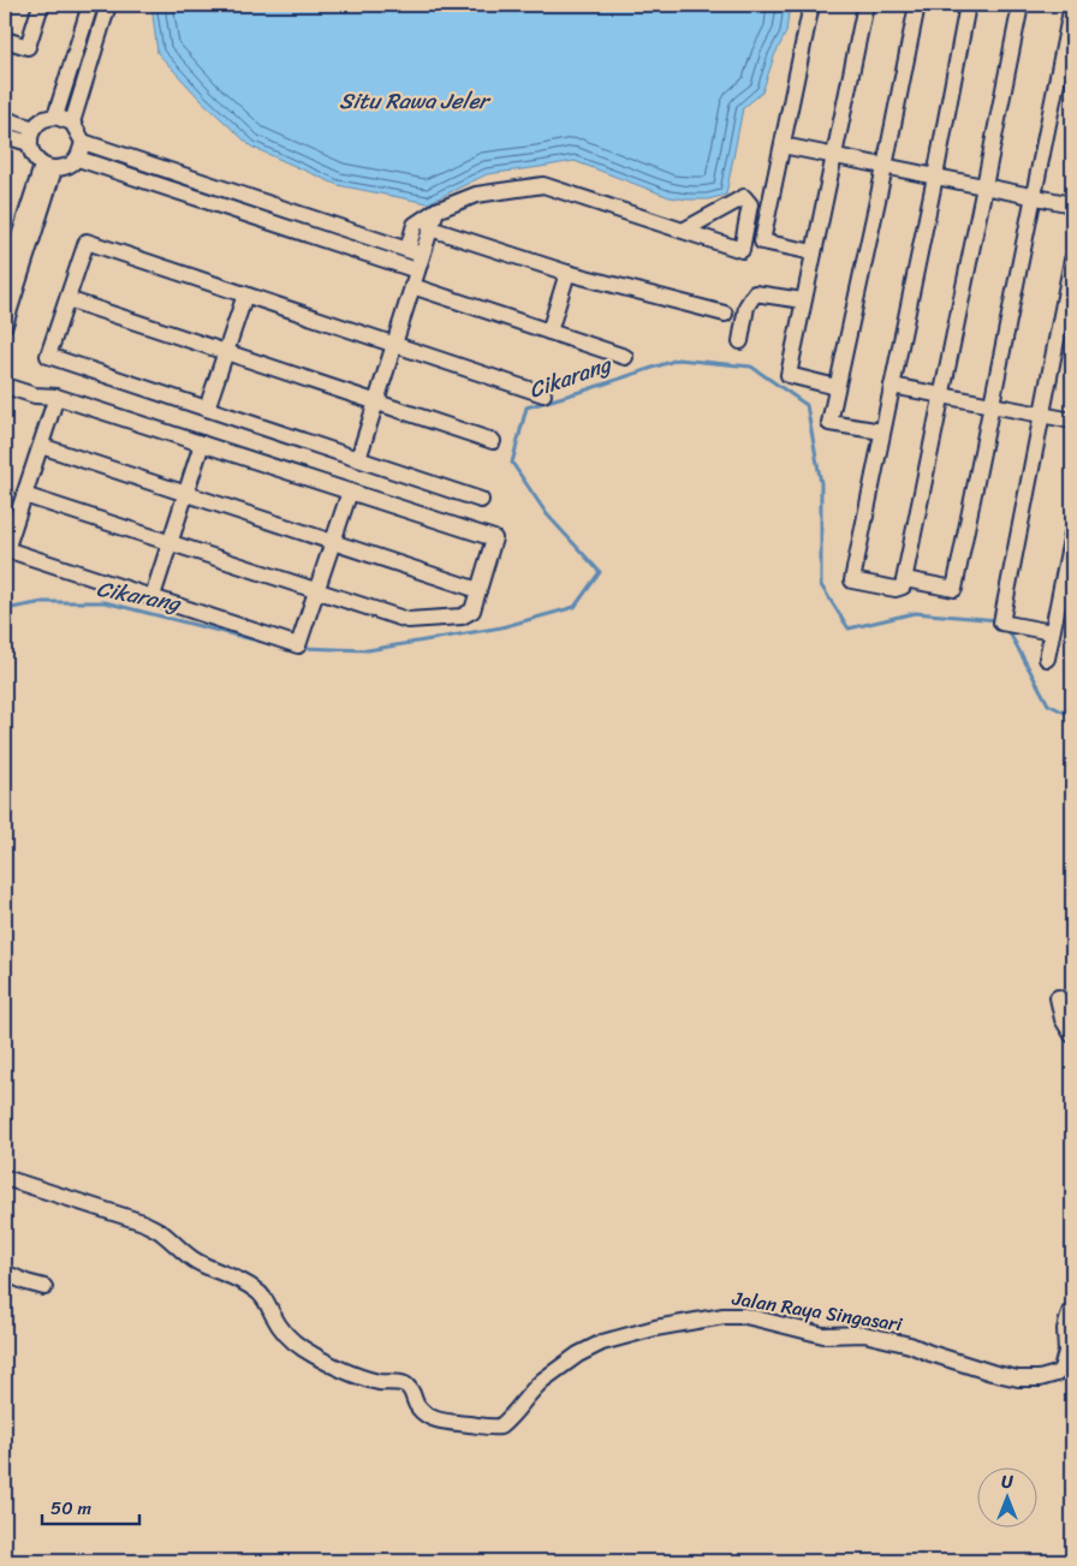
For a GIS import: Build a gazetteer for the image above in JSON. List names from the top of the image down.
{
  "streets": {
    "street": ["Jalan Raya Singasari"]
  },
  "water": ["Situ Rawa Jeler", "Cikarang"],
  "scale_bar": "50 m",
  "north": "top"
}
